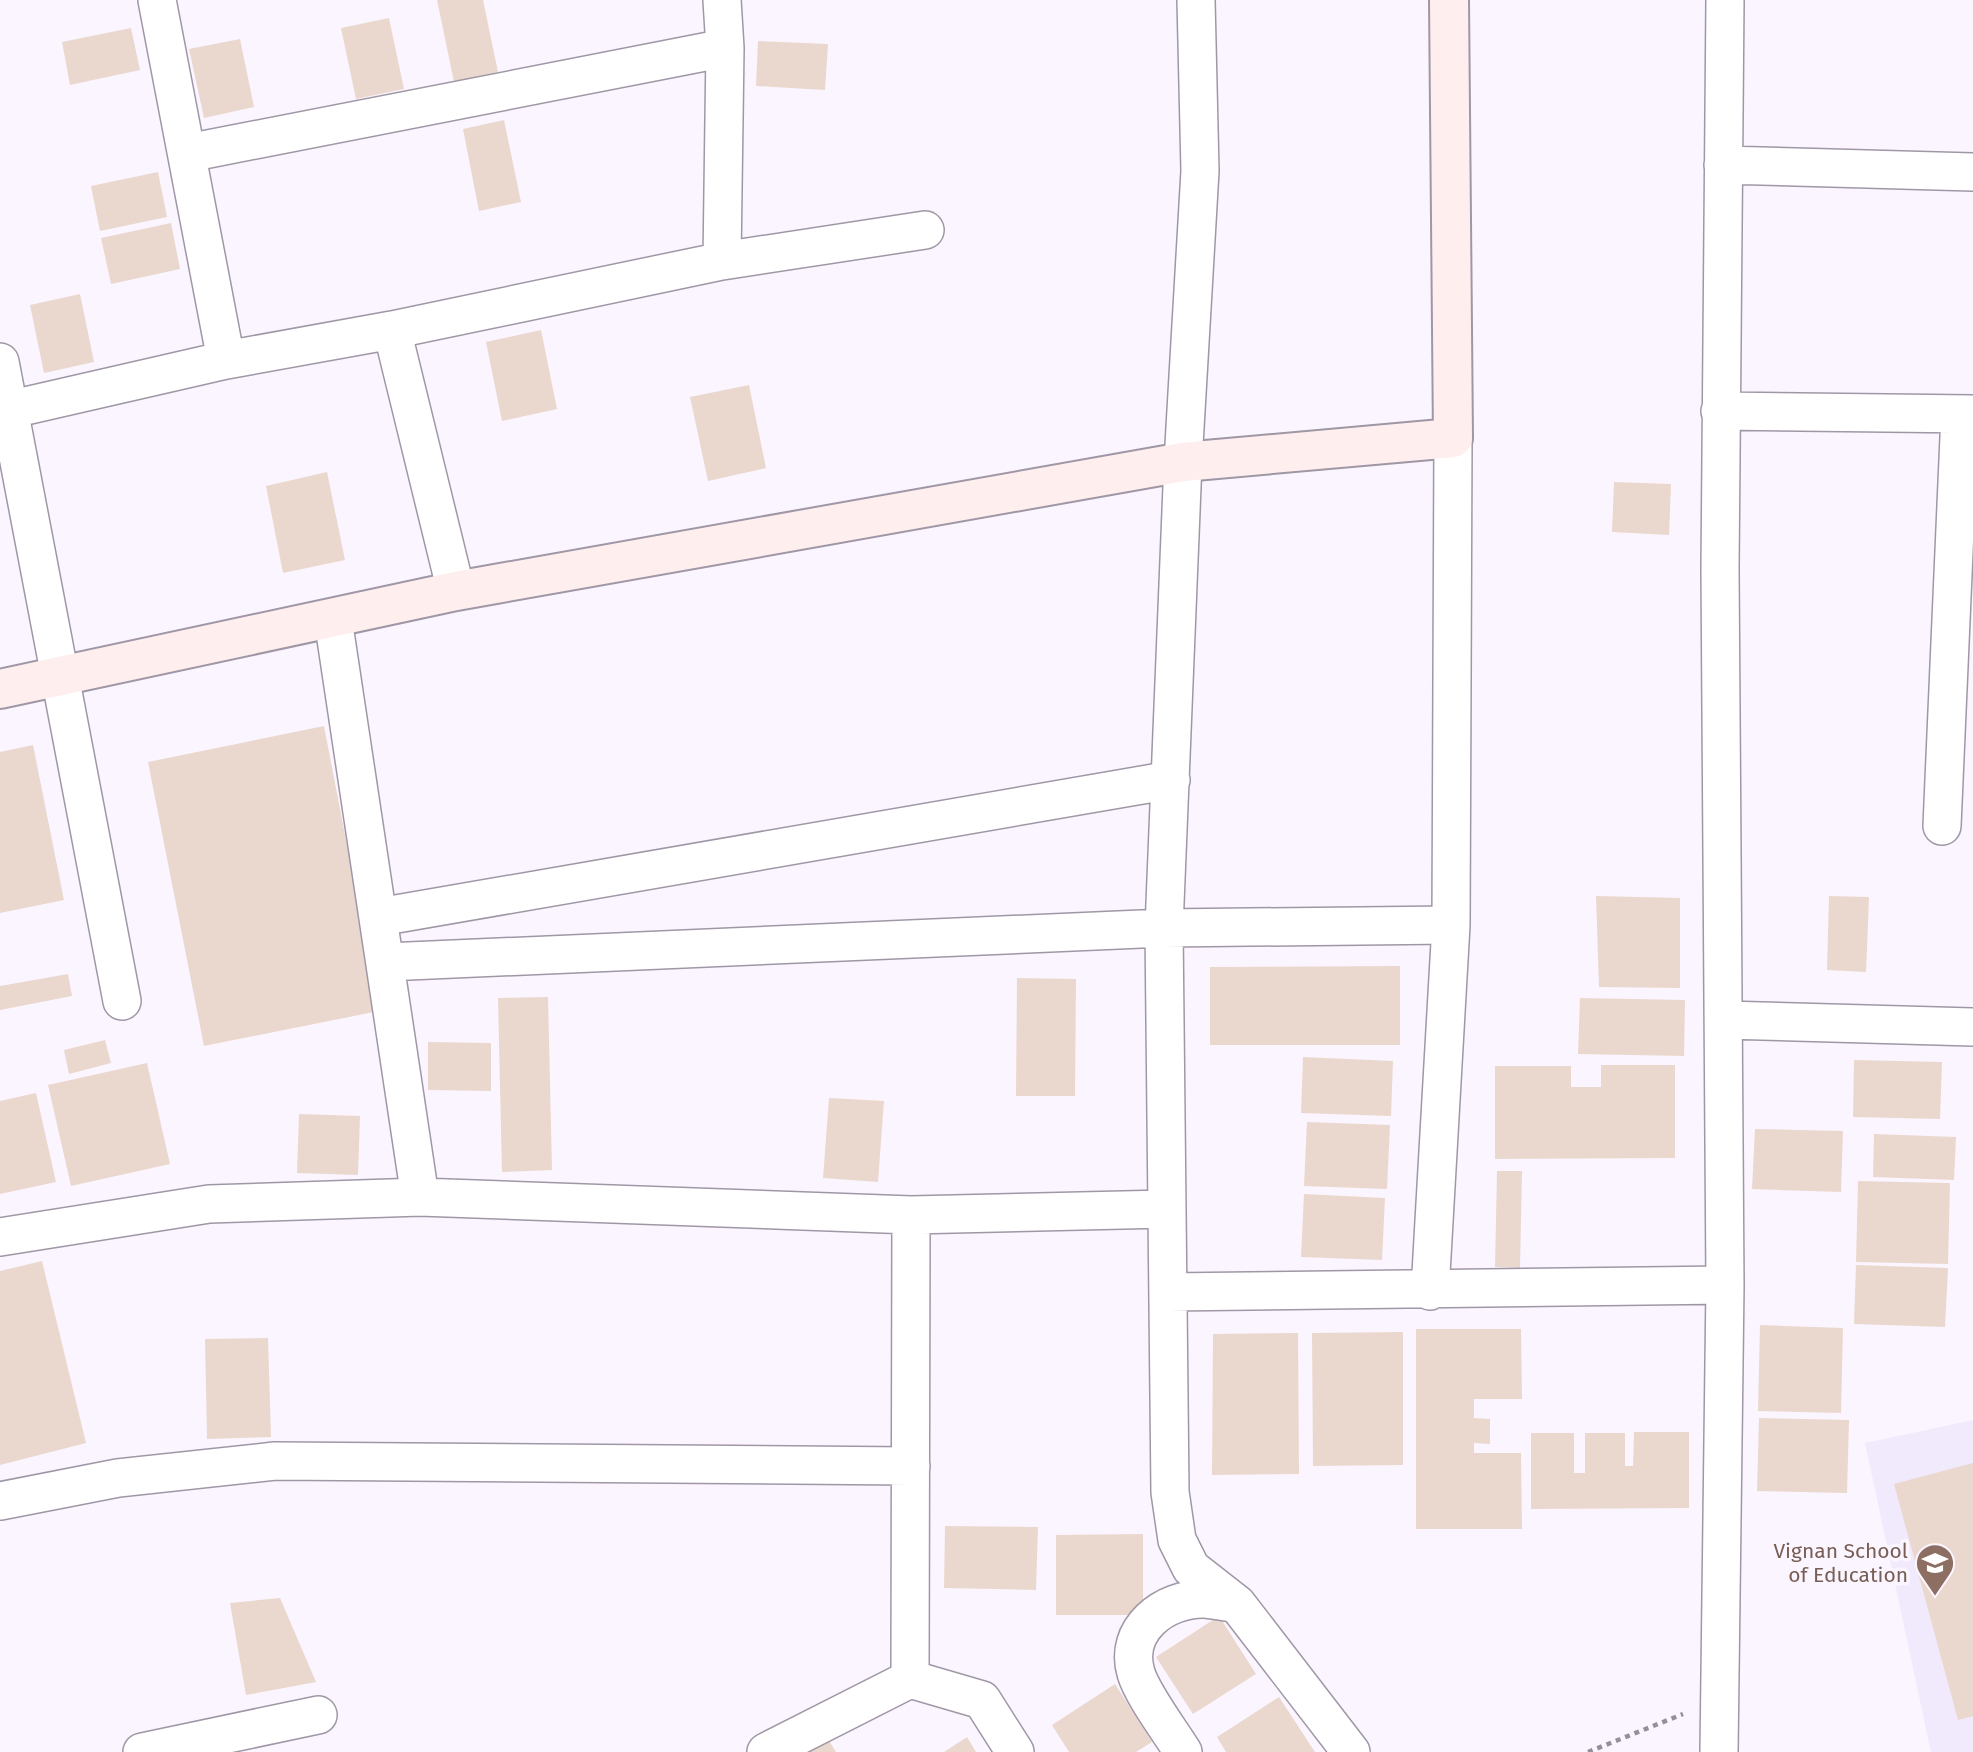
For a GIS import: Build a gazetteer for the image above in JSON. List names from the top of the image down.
{
  "places": {
    "school or university": ["Vignan School of Education"]
  }
}
